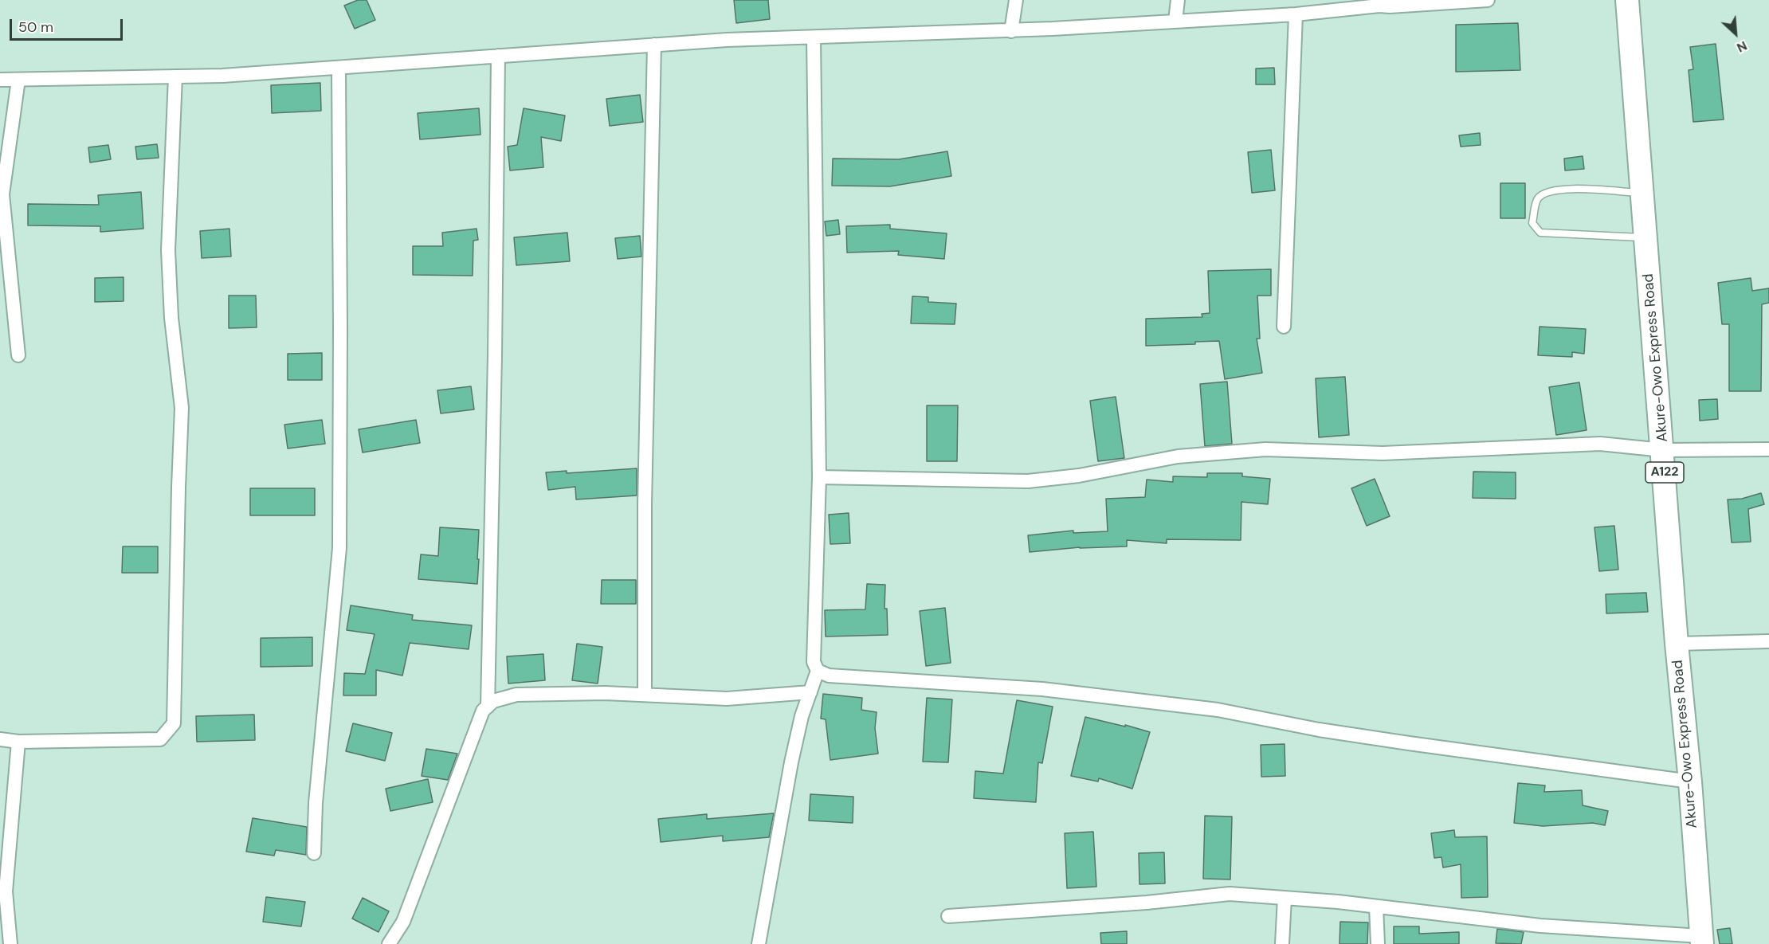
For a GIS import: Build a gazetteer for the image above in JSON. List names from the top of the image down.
{
  "streets": {
    "highway": ["Akure-Owo Express Road", "A122"]
  },
  "scale_bar": "50 m",
  "north": "bottom right"
}
